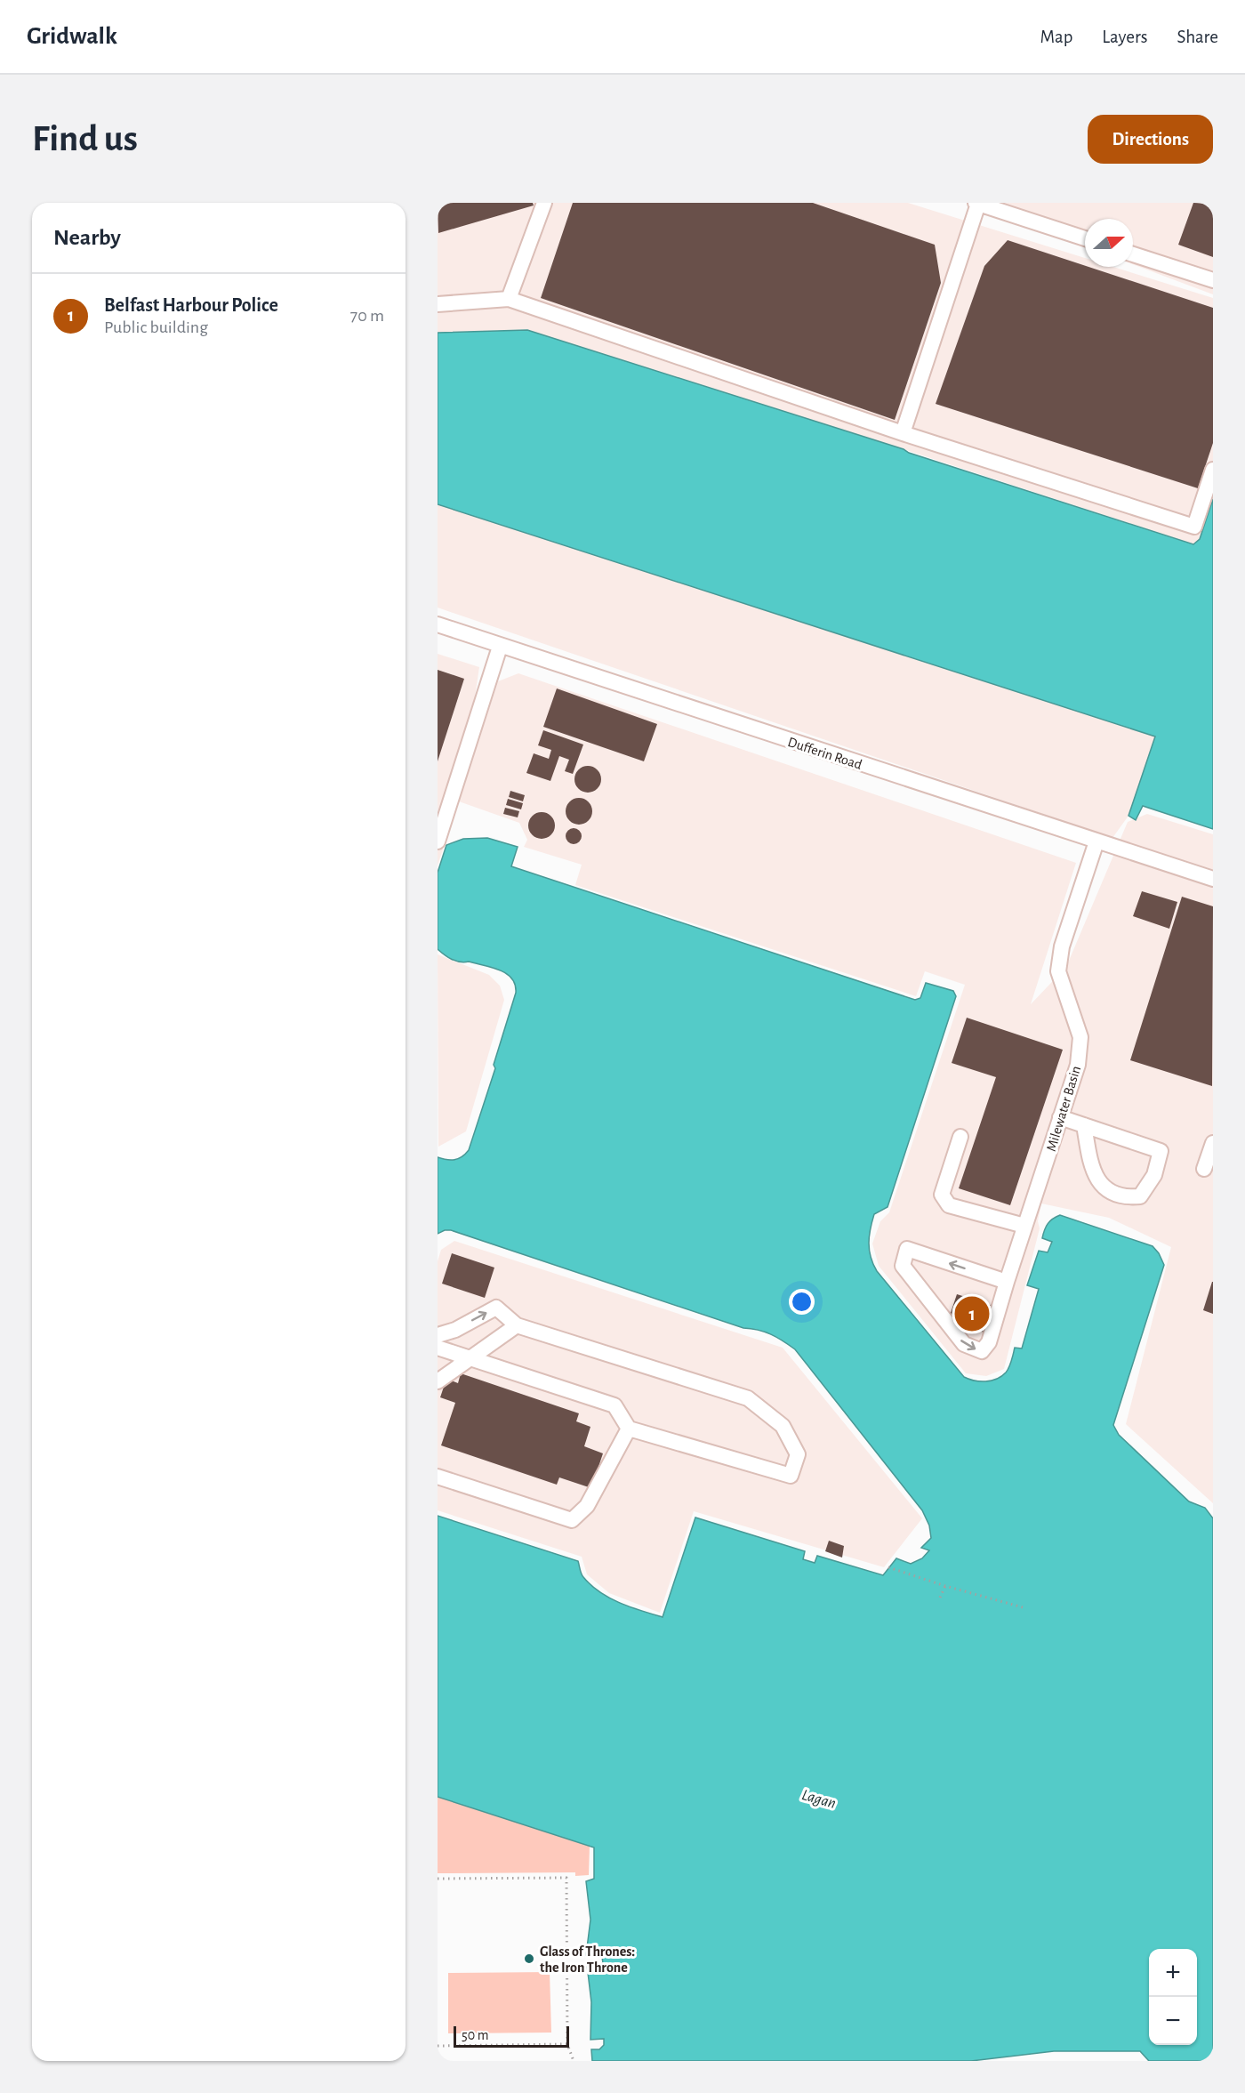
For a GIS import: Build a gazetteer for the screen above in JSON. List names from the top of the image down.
{
  "streets": {
    "street": ["Dufferin Road", "Milewater Basin"]
  },
  "crossings": [
    ["Dufferin Road", "Milewater Basin"]
  ],
  "water": ["Lagan"],
  "places": ["Glass of Thrones: the Iron Throne"],
  "scale_bar": "50 m",
  "north": "right",
  "page": {
    "header": "Gridwalk",
    "nav": ["Map", "Layers", "Share"],
    "buttons": "Directions",
    "title": "Find us",
    "heading": "Nearby",
    "list": [
      {
        "mark": "1",
        "name": "Belfast Harbour Police",
        "note": "Public building",
        "value": "70 m"
      }
    ],
    "pins": "1",
    "map_buttons": ["+", "−"],
    "scale": "50 m"
  }
}
